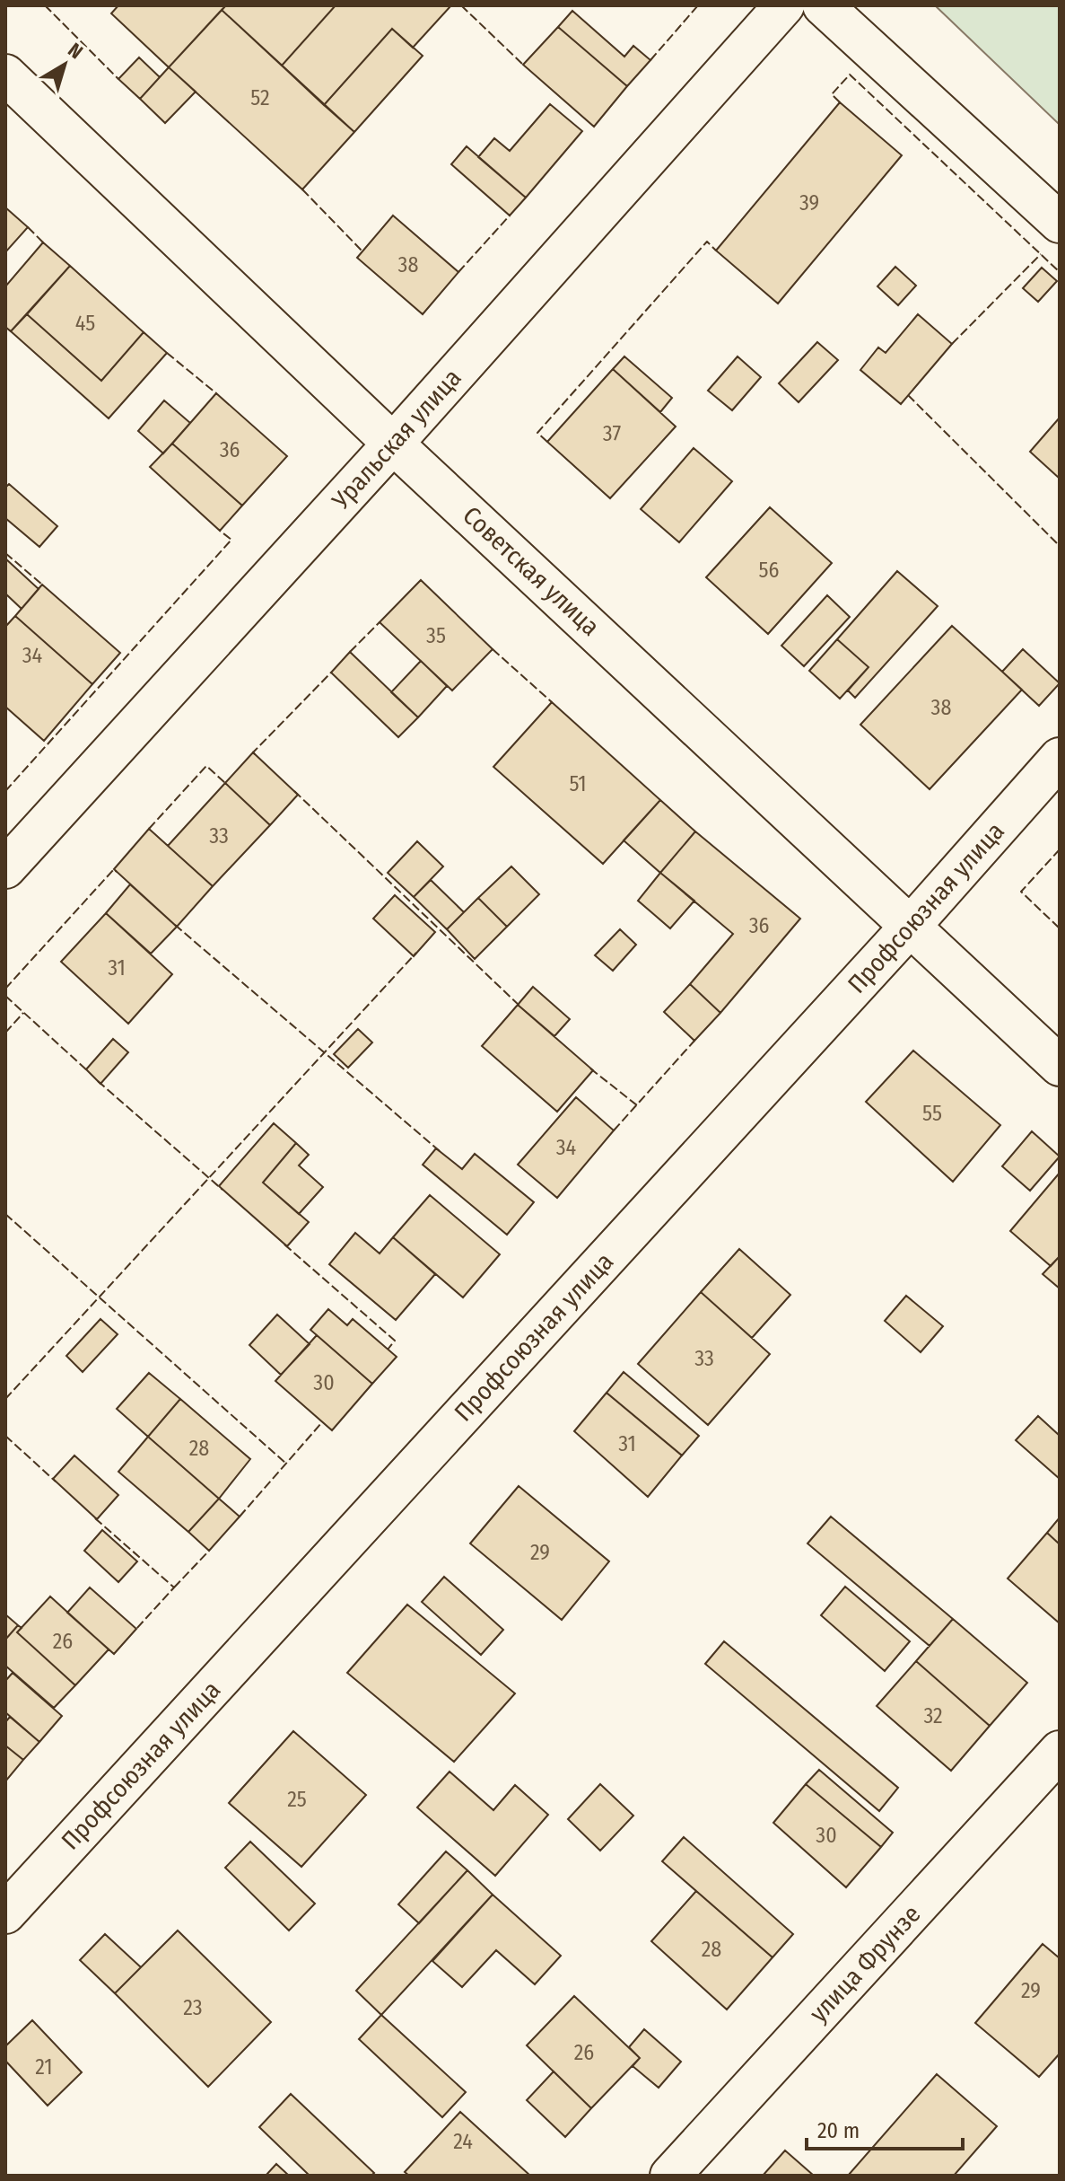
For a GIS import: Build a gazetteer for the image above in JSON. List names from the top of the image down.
{
  "streets": {
    "street": [
      "Уральская улица",
      "Советская улица",
      "Профсоюзная улица",
      "улица Фрунзе"
    ]
  },
  "crossings": [
    ["Уральская улица", "Советская улица"],
    ["Советская улица", "Профсоюзная улица"]
  ],
  "house_numbers": [
    "52",
    "39",
    "38",
    "45",
    "37",
    "36",
    "56",
    "35",
    "34",
    "38",
    "51",
    "33",
    "36",
    "31",
    "55",
    "34",
    "33",
    "30",
    "31",
    "28",
    "29",
    "26",
    "32",
    "25",
    "30",
    "28",
    "29",
    "23",
    "26",
    "21",
    "24"
  ],
  "scale_bar": "20 m",
  "north": "top right"
}
